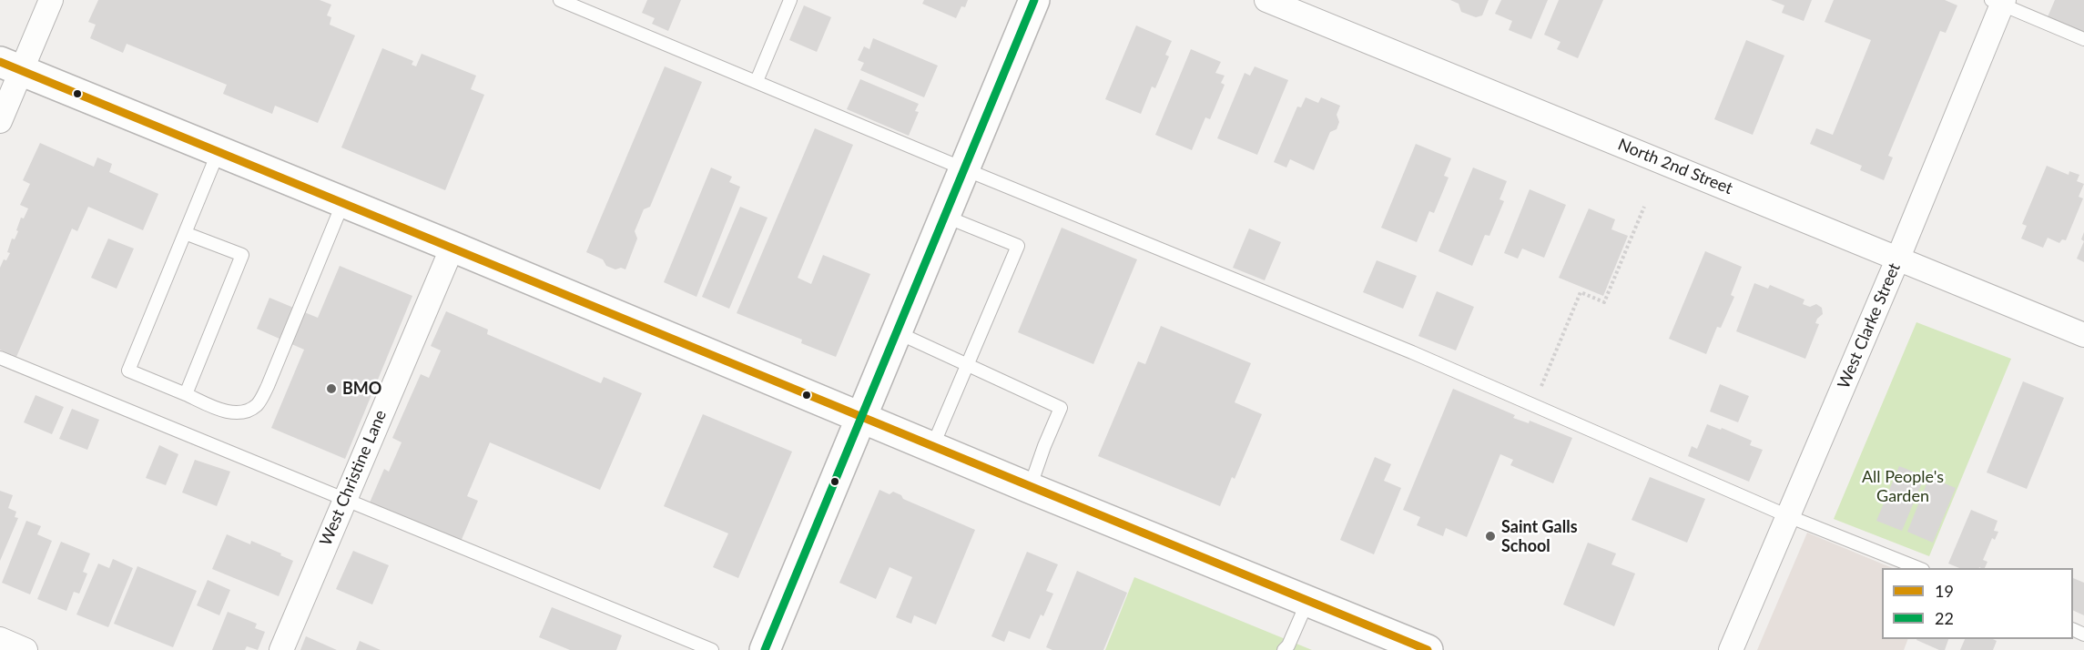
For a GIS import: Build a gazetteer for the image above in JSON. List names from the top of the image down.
{
  "streets": {
    "street": ["North 2nd Street", "West Clarke Street", "West Christine Lane"]
  },
  "crossings": [
    ["North 2nd Street", "West Clarke Street"]
  ],
  "parks": ["All People's Garden"],
  "places": ["BMO", "Saint Galls School"],
  "lines": ["transit line 22", "transit line 19"],
  "legend": ["19", "22"]
}
